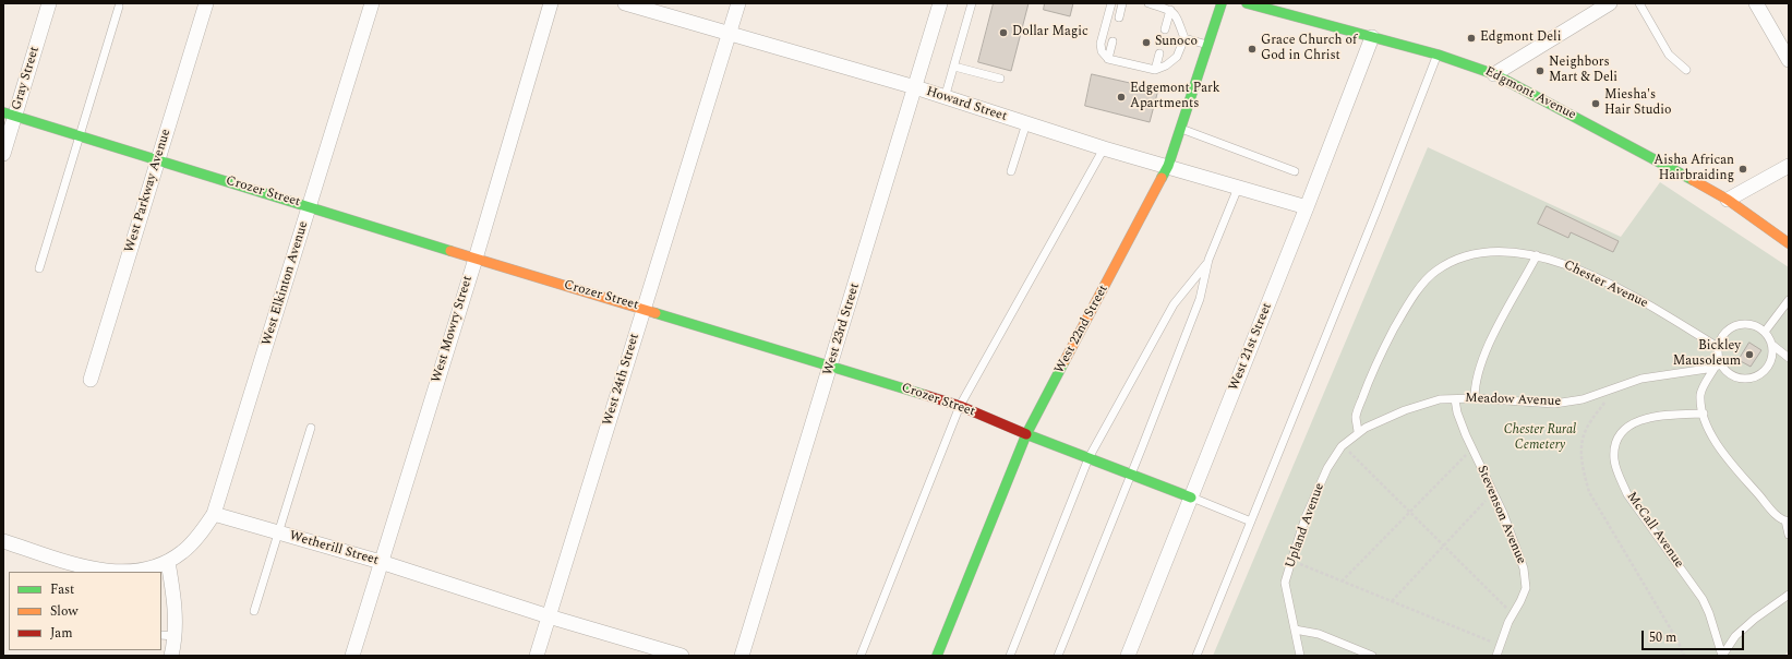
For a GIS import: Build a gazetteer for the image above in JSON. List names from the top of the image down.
{
  "streets": {
    "street": [
      "Gray Street",
      "Edgmont Avenue",
      "Howard Street",
      "West Parkway Avenue",
      "Crozer Street",
      "West Elkinton Avenue",
      "West Mowry Street",
      "West 23rd Street",
      "West 22nd Street",
      "West 21st Street",
      "West 24th Street",
      "Wetherill Street"
    ],
    "lane": [
      "Chester Avenue",
      "Meadow Avenue",
      "Stevenson Avenue",
      "Upland Avenue",
      "McCall Avenue"
    ]
  },
  "crossings": [
    ["Gray Street", "Crozer Street"],
    ["Edgmont Avenue", "West 21st Street"],
    ["Howard Street", "West 23rd Street"],
    ["Howard Street", "West 22nd Street"],
    ["Howard Street", "West 21st Street"],
    ["Howard Street", "West 24th Street"],
    ["West Parkway Avenue", "Crozer Street"],
    ["Crozer Street", "West Elkinton Avenue"],
    ["Crozer Street", "West Mowry Street"],
    ["Crozer Street", "West 23rd Street"],
    ["Crozer Street", "West 22nd Street"],
    ["Crozer Street", "West 21st Street"],
    ["Crozer Street", "West 24th Street"],
    ["West Elkinton Avenue", "Wetherill Street"],
    ["Chester Avenue", "Meadow Avenue"],
    ["Chester Avenue", "Upland Avenue"],
    ["West Mowry Street", "Wetherill Street"],
    ["West 24th Street", "Wetherill Street"],
    ["Meadow Avenue", "Stevenson Avenue"],
    ["Meadow Avenue", "Upland Avenue"]
  ],
  "parks": ["Chester Rural Cemetery"],
  "places": [
    "Dollar Magic",
    "Edgmont Deli",
    "Sunoco",
    "Grace Church of God in Christ",
    "Neighbors Mart & Deli",
    "Edgemont Park Apartments",
    "Miesha's Hair Studio",
    "Aisha African Hairbraiding",
    "Bickley Mausoleum"
  ],
  "legend": ["Fast", "Slow", "Jam"],
  "scale_bar": "50 m"
}
